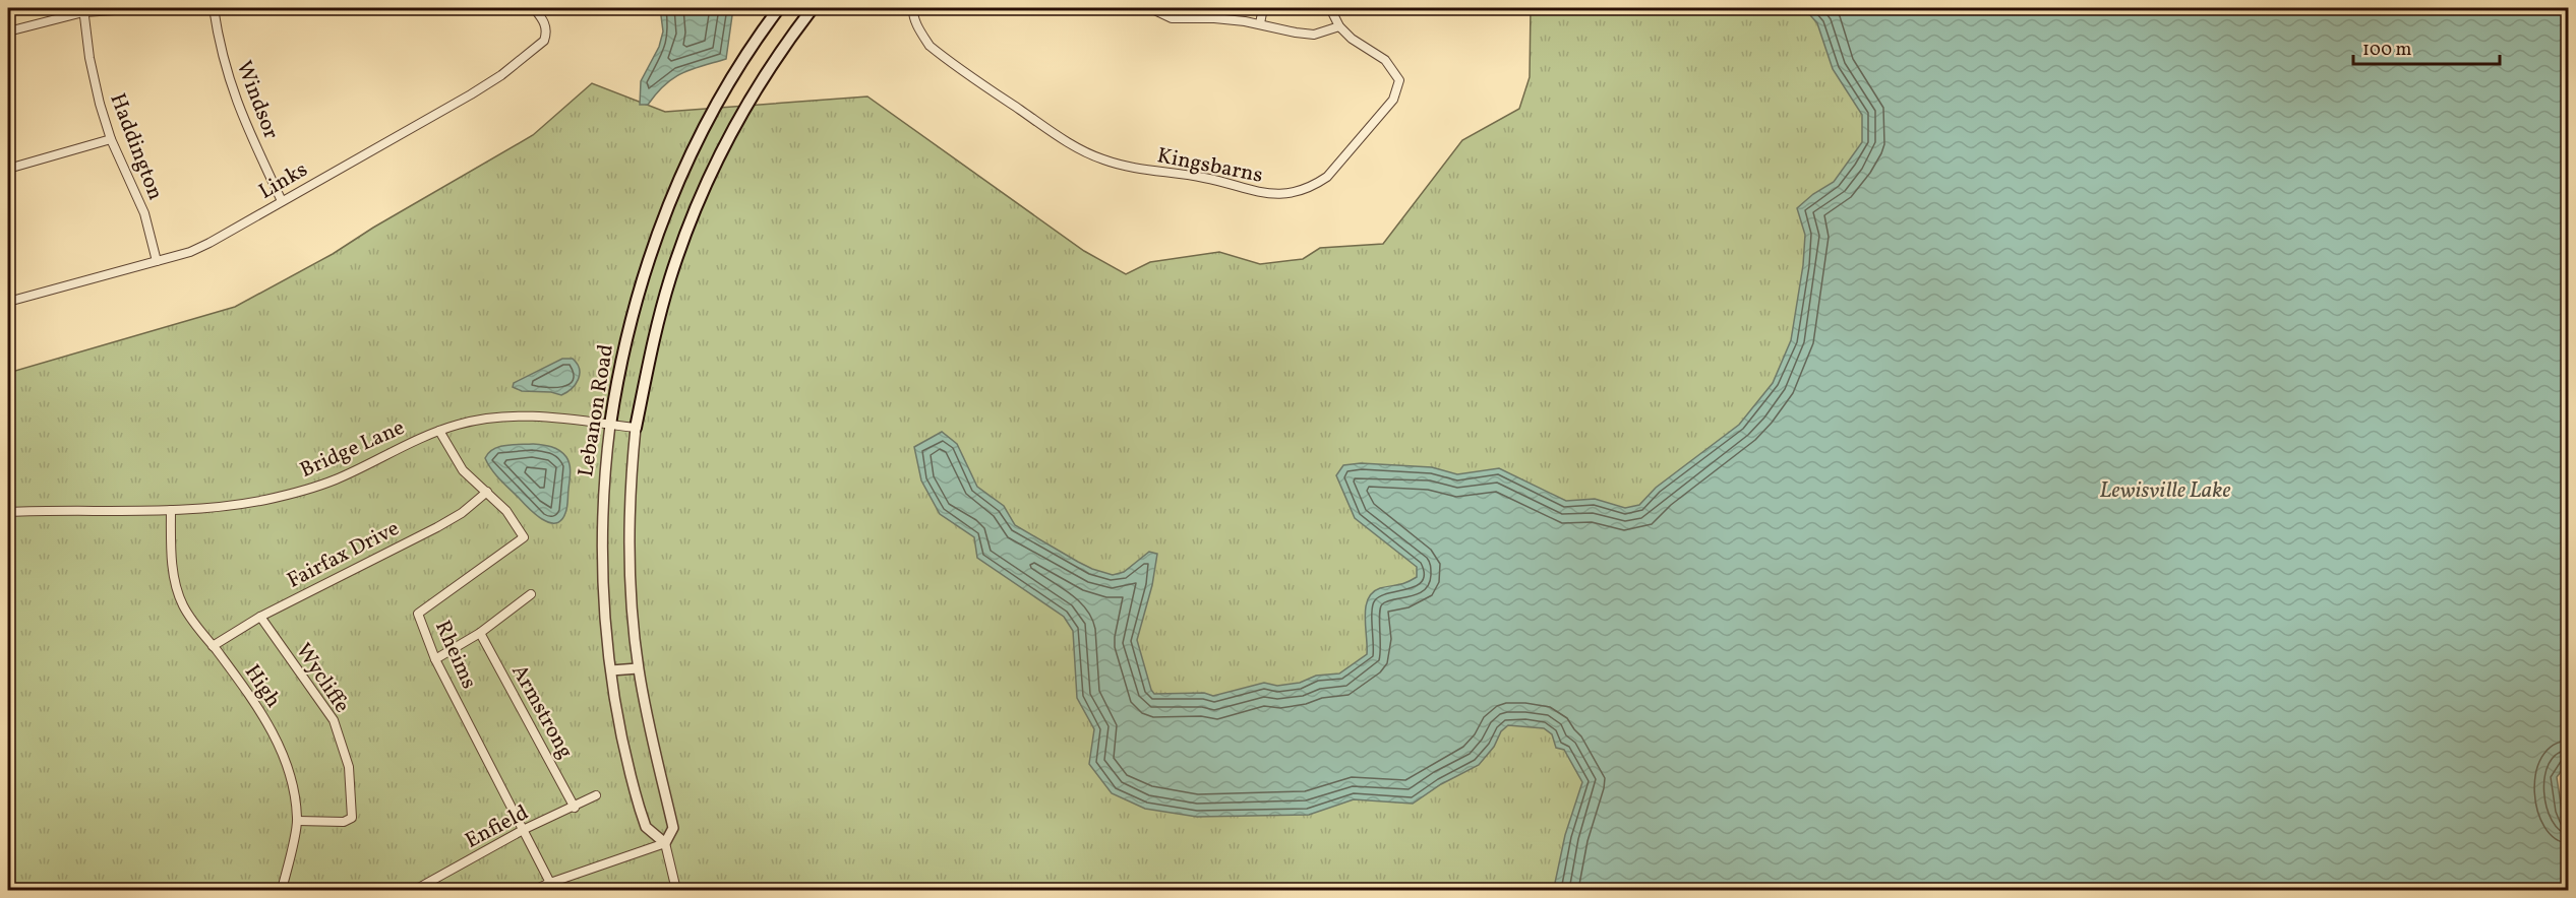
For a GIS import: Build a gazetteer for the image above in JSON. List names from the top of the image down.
{
  "streets": {
    "main road": ["Lebanon Road"],
    "street": [
      "Windsor",
      "Haddington",
      "Kingsbarns",
      "Links",
      "Bridge Lane",
      "Fairfax Drive",
      "Rheims",
      "Wycliffe",
      "High",
      "Armstrong",
      "Enfield"
    ]
  },
  "crossings": [
    ["Windsor", "Links"],
    ["Haddington", "Links"],
    ["Lebanon Road", "Bridge Lane"],
    ["Bridge Lane", "Rheims"],
    ["Bridge Lane", "High"],
    ["Fairfax Drive", "Rheims"],
    ["Fairfax Drive", "Wycliffe"],
    ["Fairfax Drive", "High"],
    ["Rheims", "Enfield"],
    ["Wycliffe", "High"],
    ["Armstrong", "Enfield"]
  ],
  "water": ["Lewisville Lake"],
  "scale_bar": "100 m"
}
